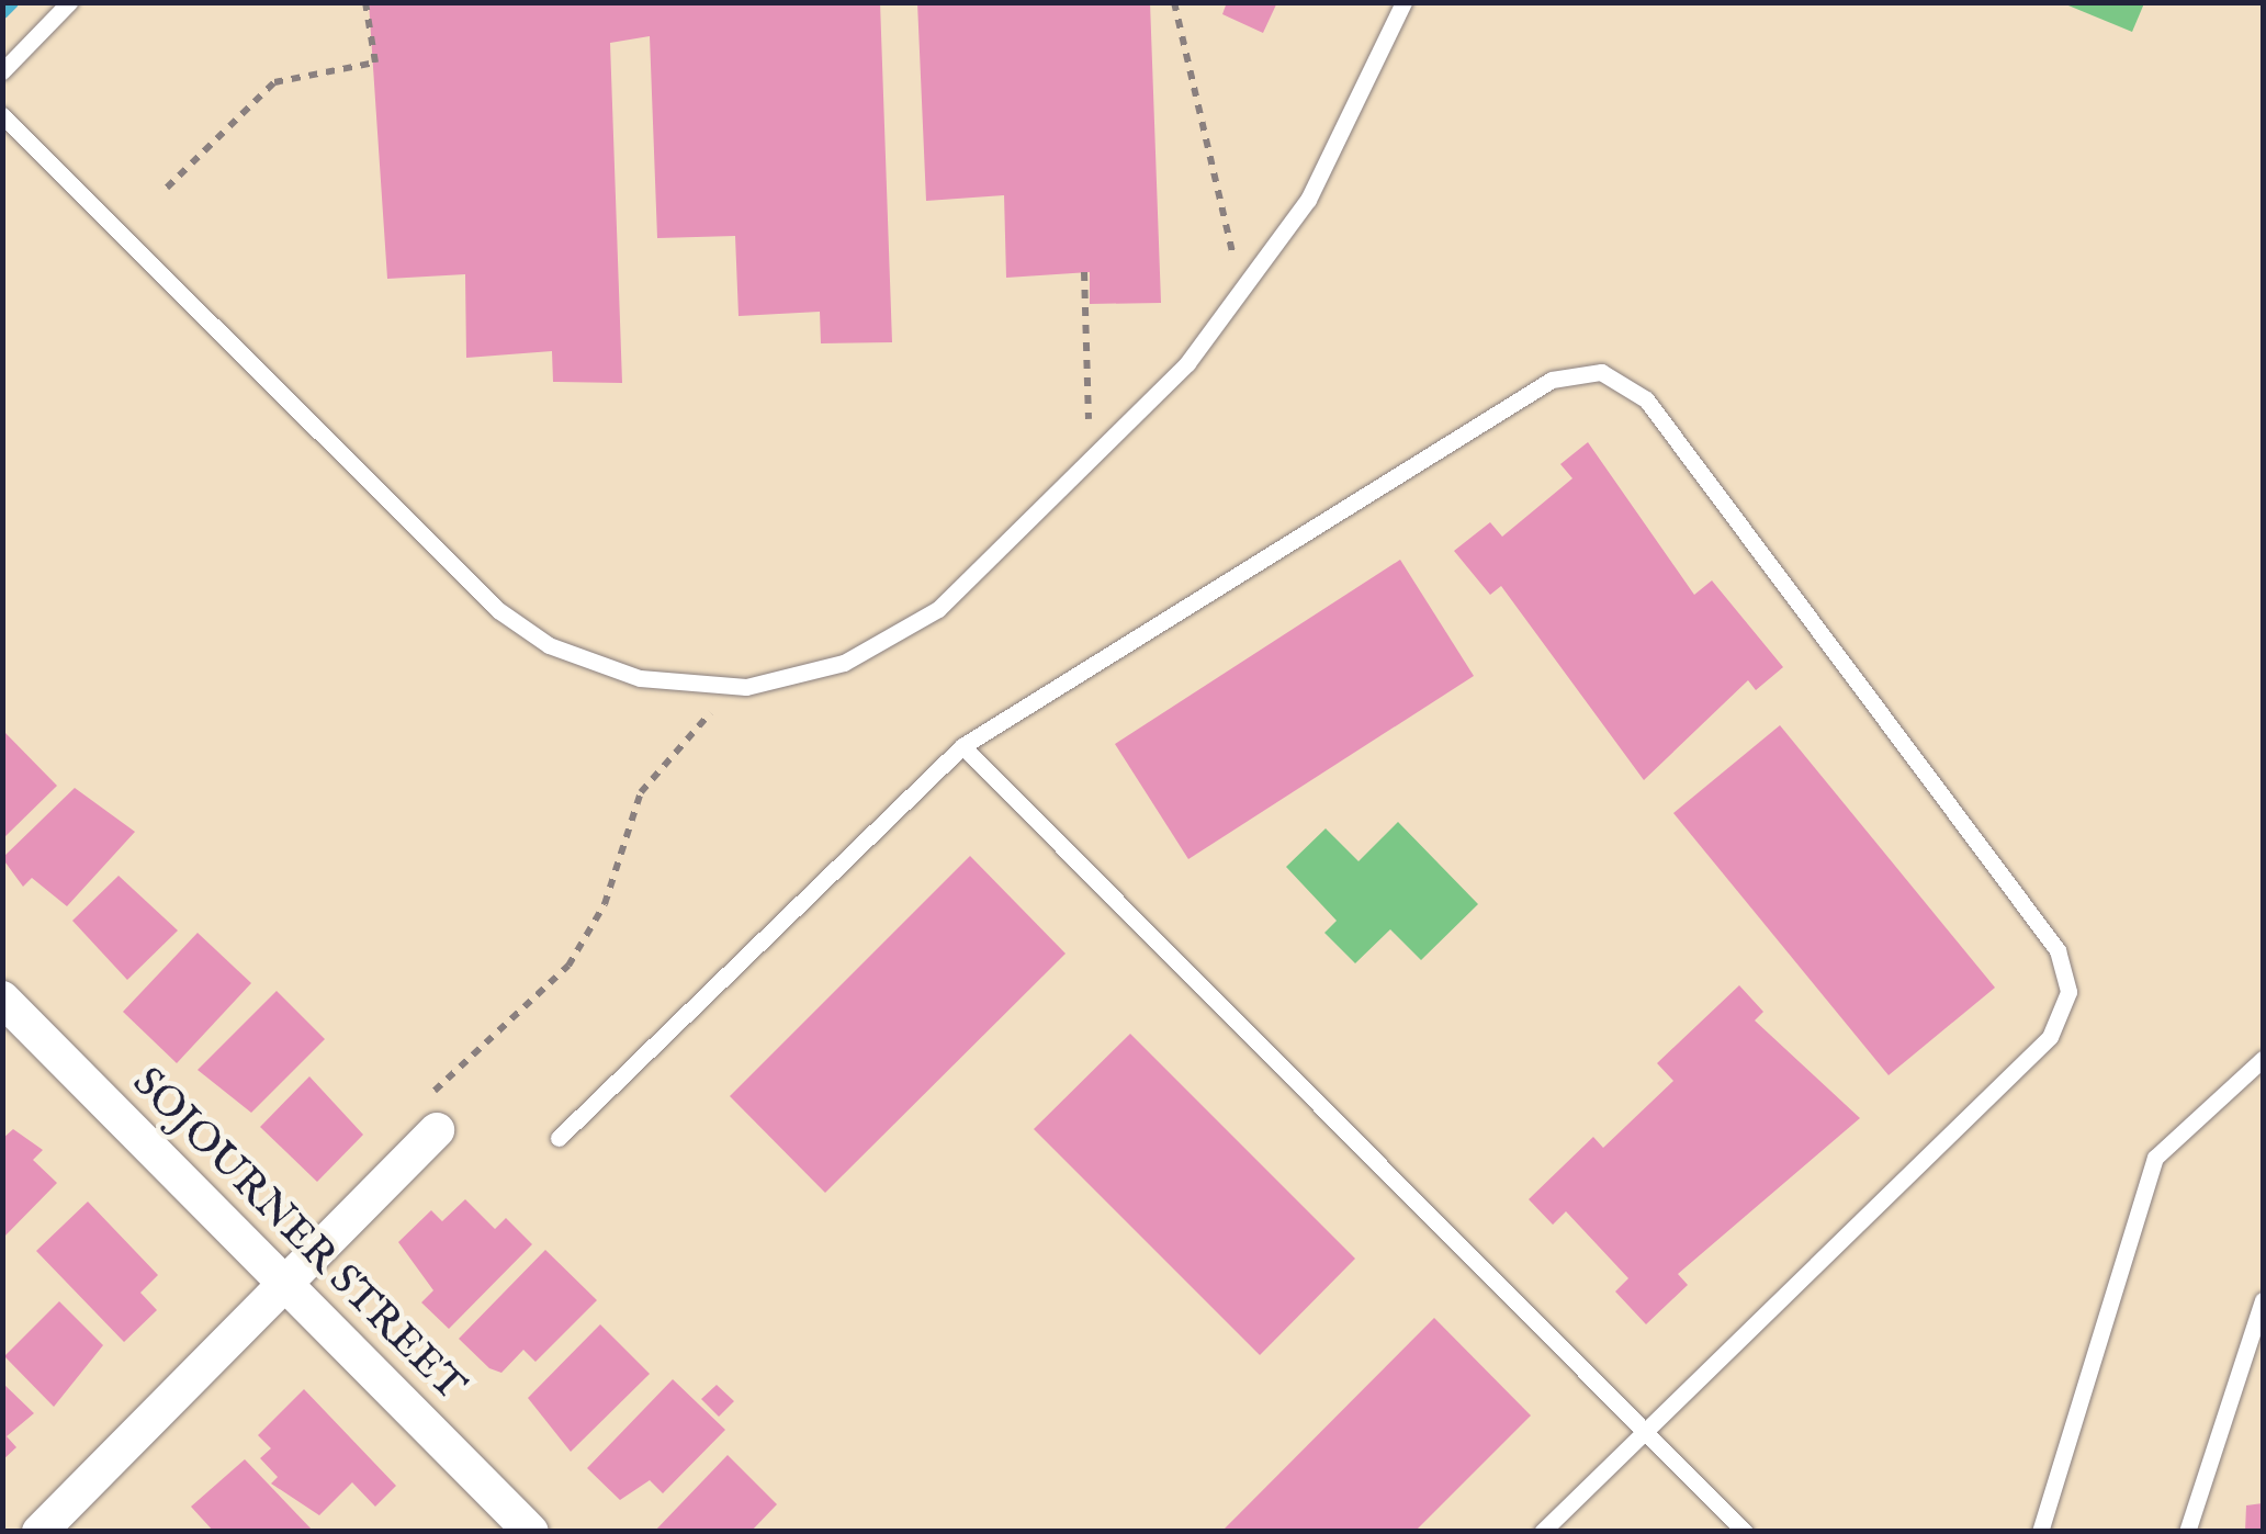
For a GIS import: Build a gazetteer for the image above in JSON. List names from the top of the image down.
{
  "streets": {
    "street": ["SOJOURNER STREET"]
  }
}
